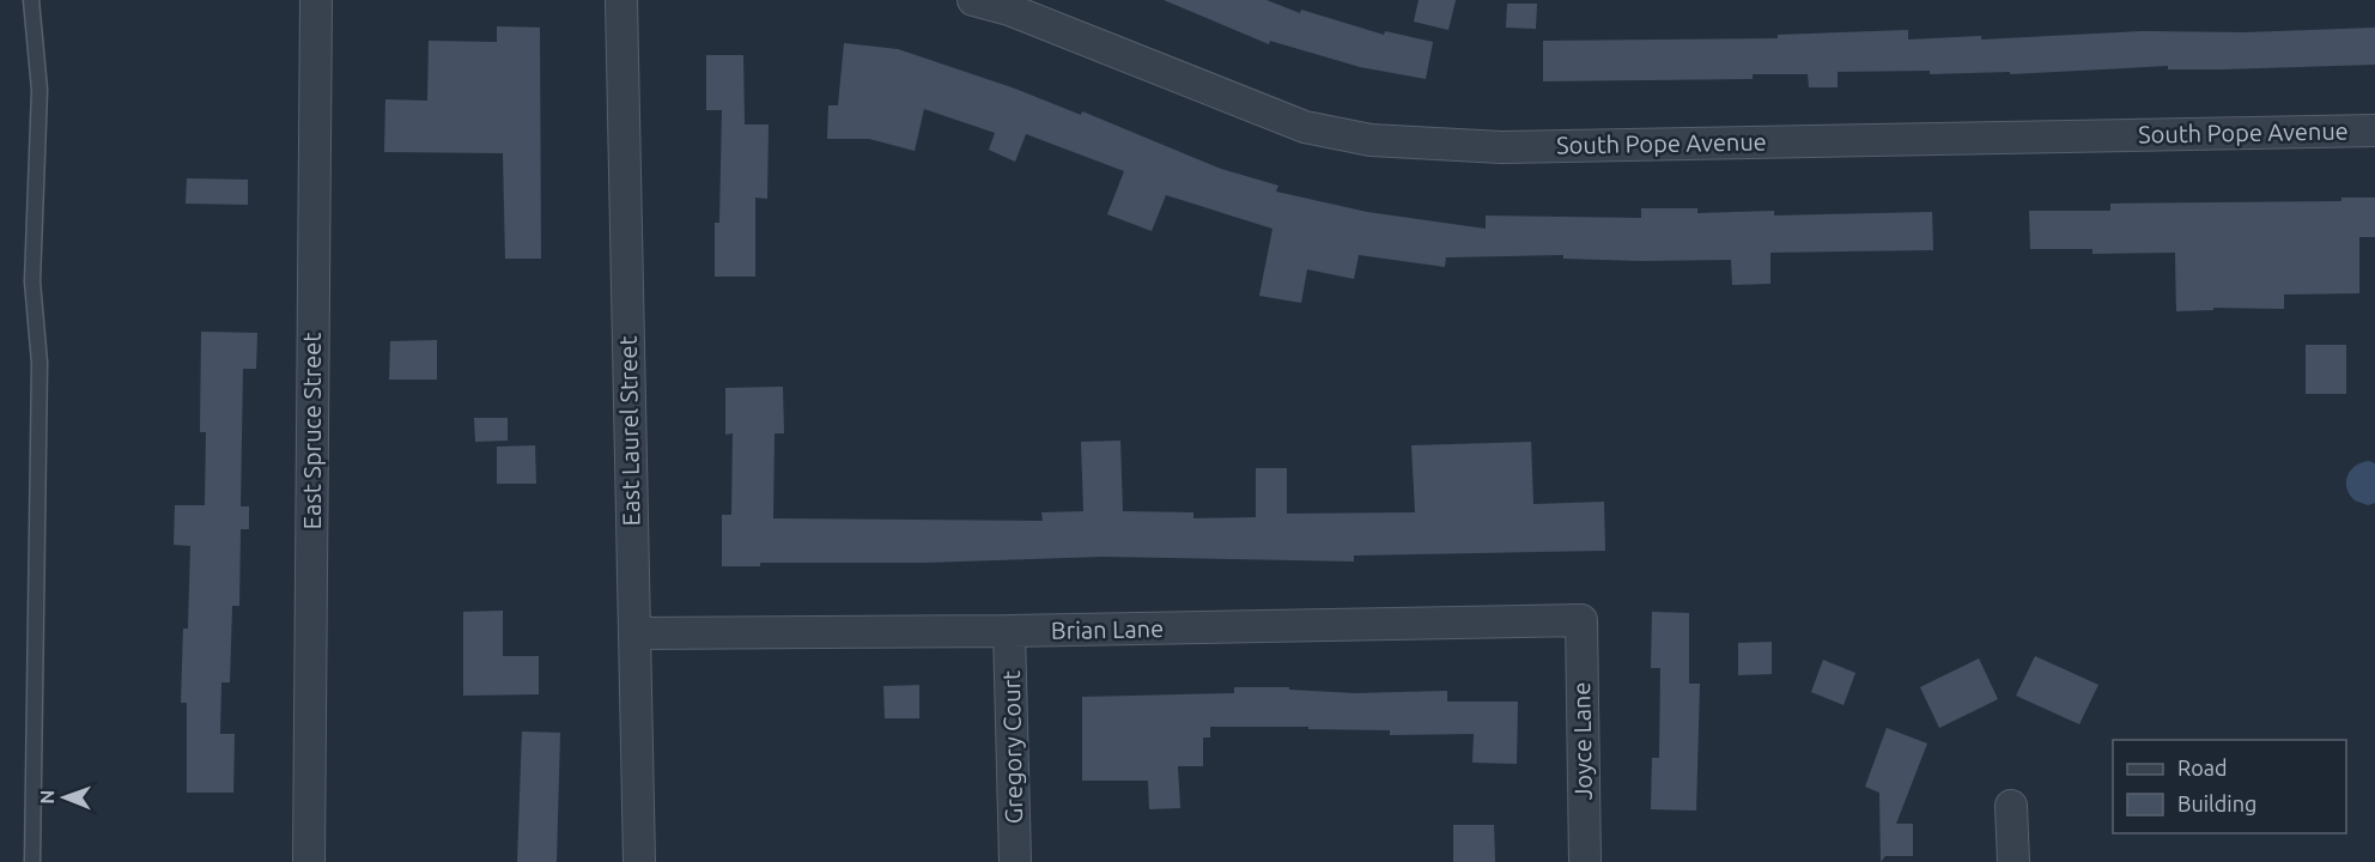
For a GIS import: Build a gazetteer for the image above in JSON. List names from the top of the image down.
{
  "streets": {
    "street": [
      "South Pope Avenue",
      "East Spruce Street",
      "East Laurel Street",
      "Brian Lane",
      "Joyce Lane",
      "Gregory Court"
    ]
  },
  "crossings": [
    ["East Laurel Street", "Brian Lane"],
    ["Brian Lane", "Joyce Lane"],
    ["Brian Lane", "Gregory Court"]
  ],
  "legend": ["Road", "Building"],
  "north": "left"
}
